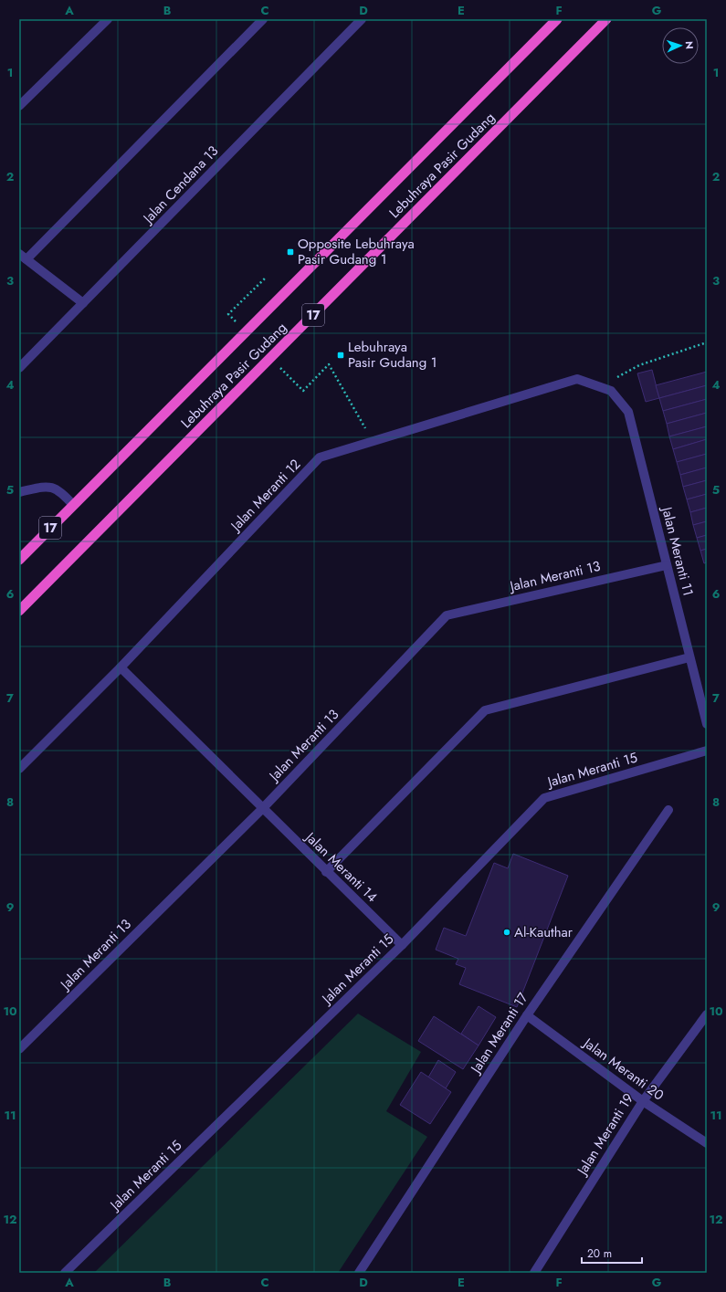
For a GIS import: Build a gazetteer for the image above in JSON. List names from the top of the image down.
{
  "streets": {
    "highway": ["Lebuhraya Pasir Gudang", "17"],
    "street": [
      "Jalan Cendana 13",
      "Jalan Meranti 12",
      "Jalan Meranti 11",
      "Jalan Meranti 13",
      "Jalan Meranti 15",
      "Jalan Meranti 14",
      "Jalan Meranti 17",
      "Jalan Meranti 20",
      "Jalan Meranti 19"
    ]
  },
  "crossings": [
    ["Jalan Meranti 12", "Jalan Meranti 11"],
    ["Jalan Meranti 12", "Jalan Meranti 14"],
    ["Jalan Meranti 11", "Jalan Meranti 13"],
    ["Jalan Meranti 13", "Jalan Meranti 14"],
    ["Jalan Meranti 15", "Jalan Meranti 14"],
    ["Jalan Meranti 17", "Jalan Meranti 20"],
    ["Jalan Meranti 20", "Jalan Meranti 19"]
  ],
  "places": {
    "transit": ["Opposite Lebuhraya Pasir Gudang 1", "Lebuhraya Pasir Gudang 1"],
    "other": ["Al-Kauthar"]
  },
  "scale_bar": "20 m",
  "north": "right",
  "grid": {
    "columns": [
      "A",
      "B",
      "C",
      "D",
      "E",
      "F",
      "G"
    ],
    "rows": [
      "1",
      "2",
      "3",
      "4",
      "5",
      "6",
      "7",
      "8",
      "9",
      "10",
      "11",
      "12"
    ]
  }
}
